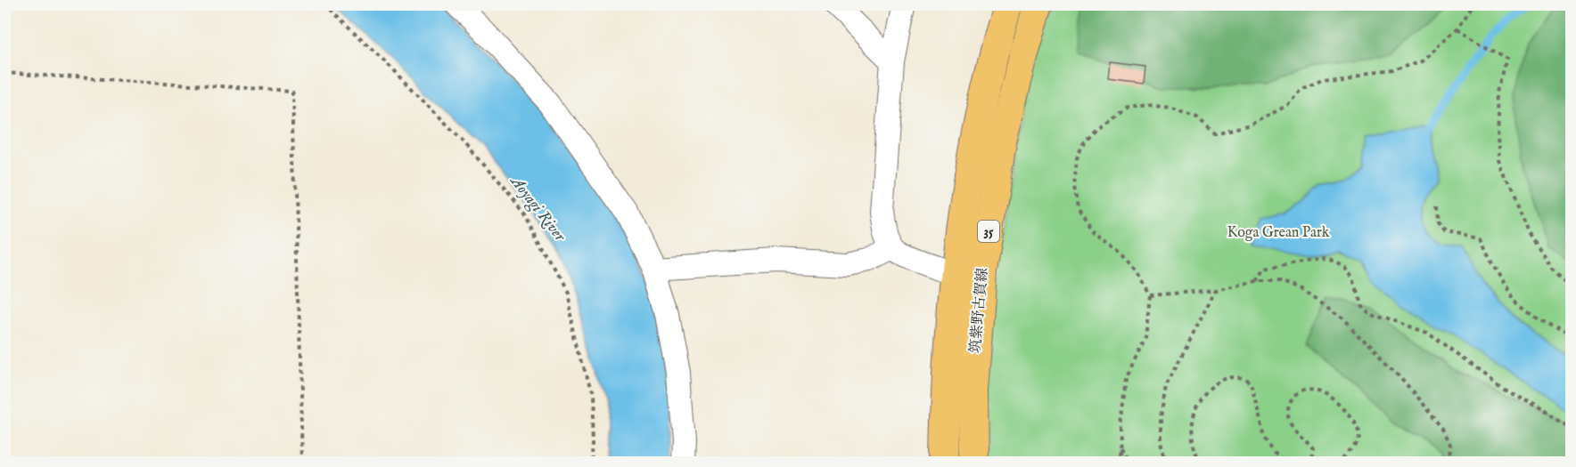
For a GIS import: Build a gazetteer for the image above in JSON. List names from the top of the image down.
{
  "streets": {
    "main road": ["35", "筑紫野古賀線"]
  },
  "water": ["Aoyagi River"],
  "parks": ["Koga Grean Park"]
}
